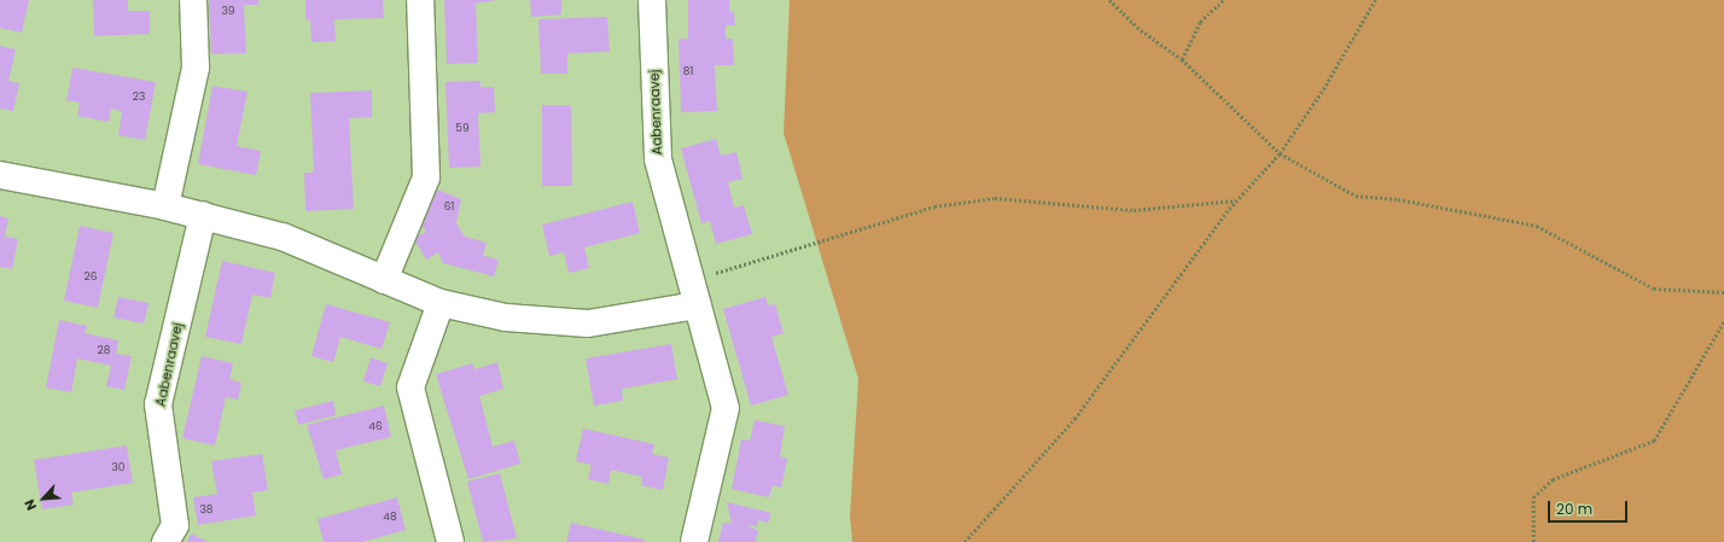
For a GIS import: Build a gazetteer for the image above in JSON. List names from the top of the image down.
{
  "streets": {
    "street": ["Aabenraavej"]
  },
  "house_numbers": [
    "39",
    "81",
    "23",
    "59",
    "61",
    "26",
    "28",
    "46",
    "30",
    "38",
    "48"
  ],
  "scale_bar": "20 m",
  "north": "bottom left"
}
